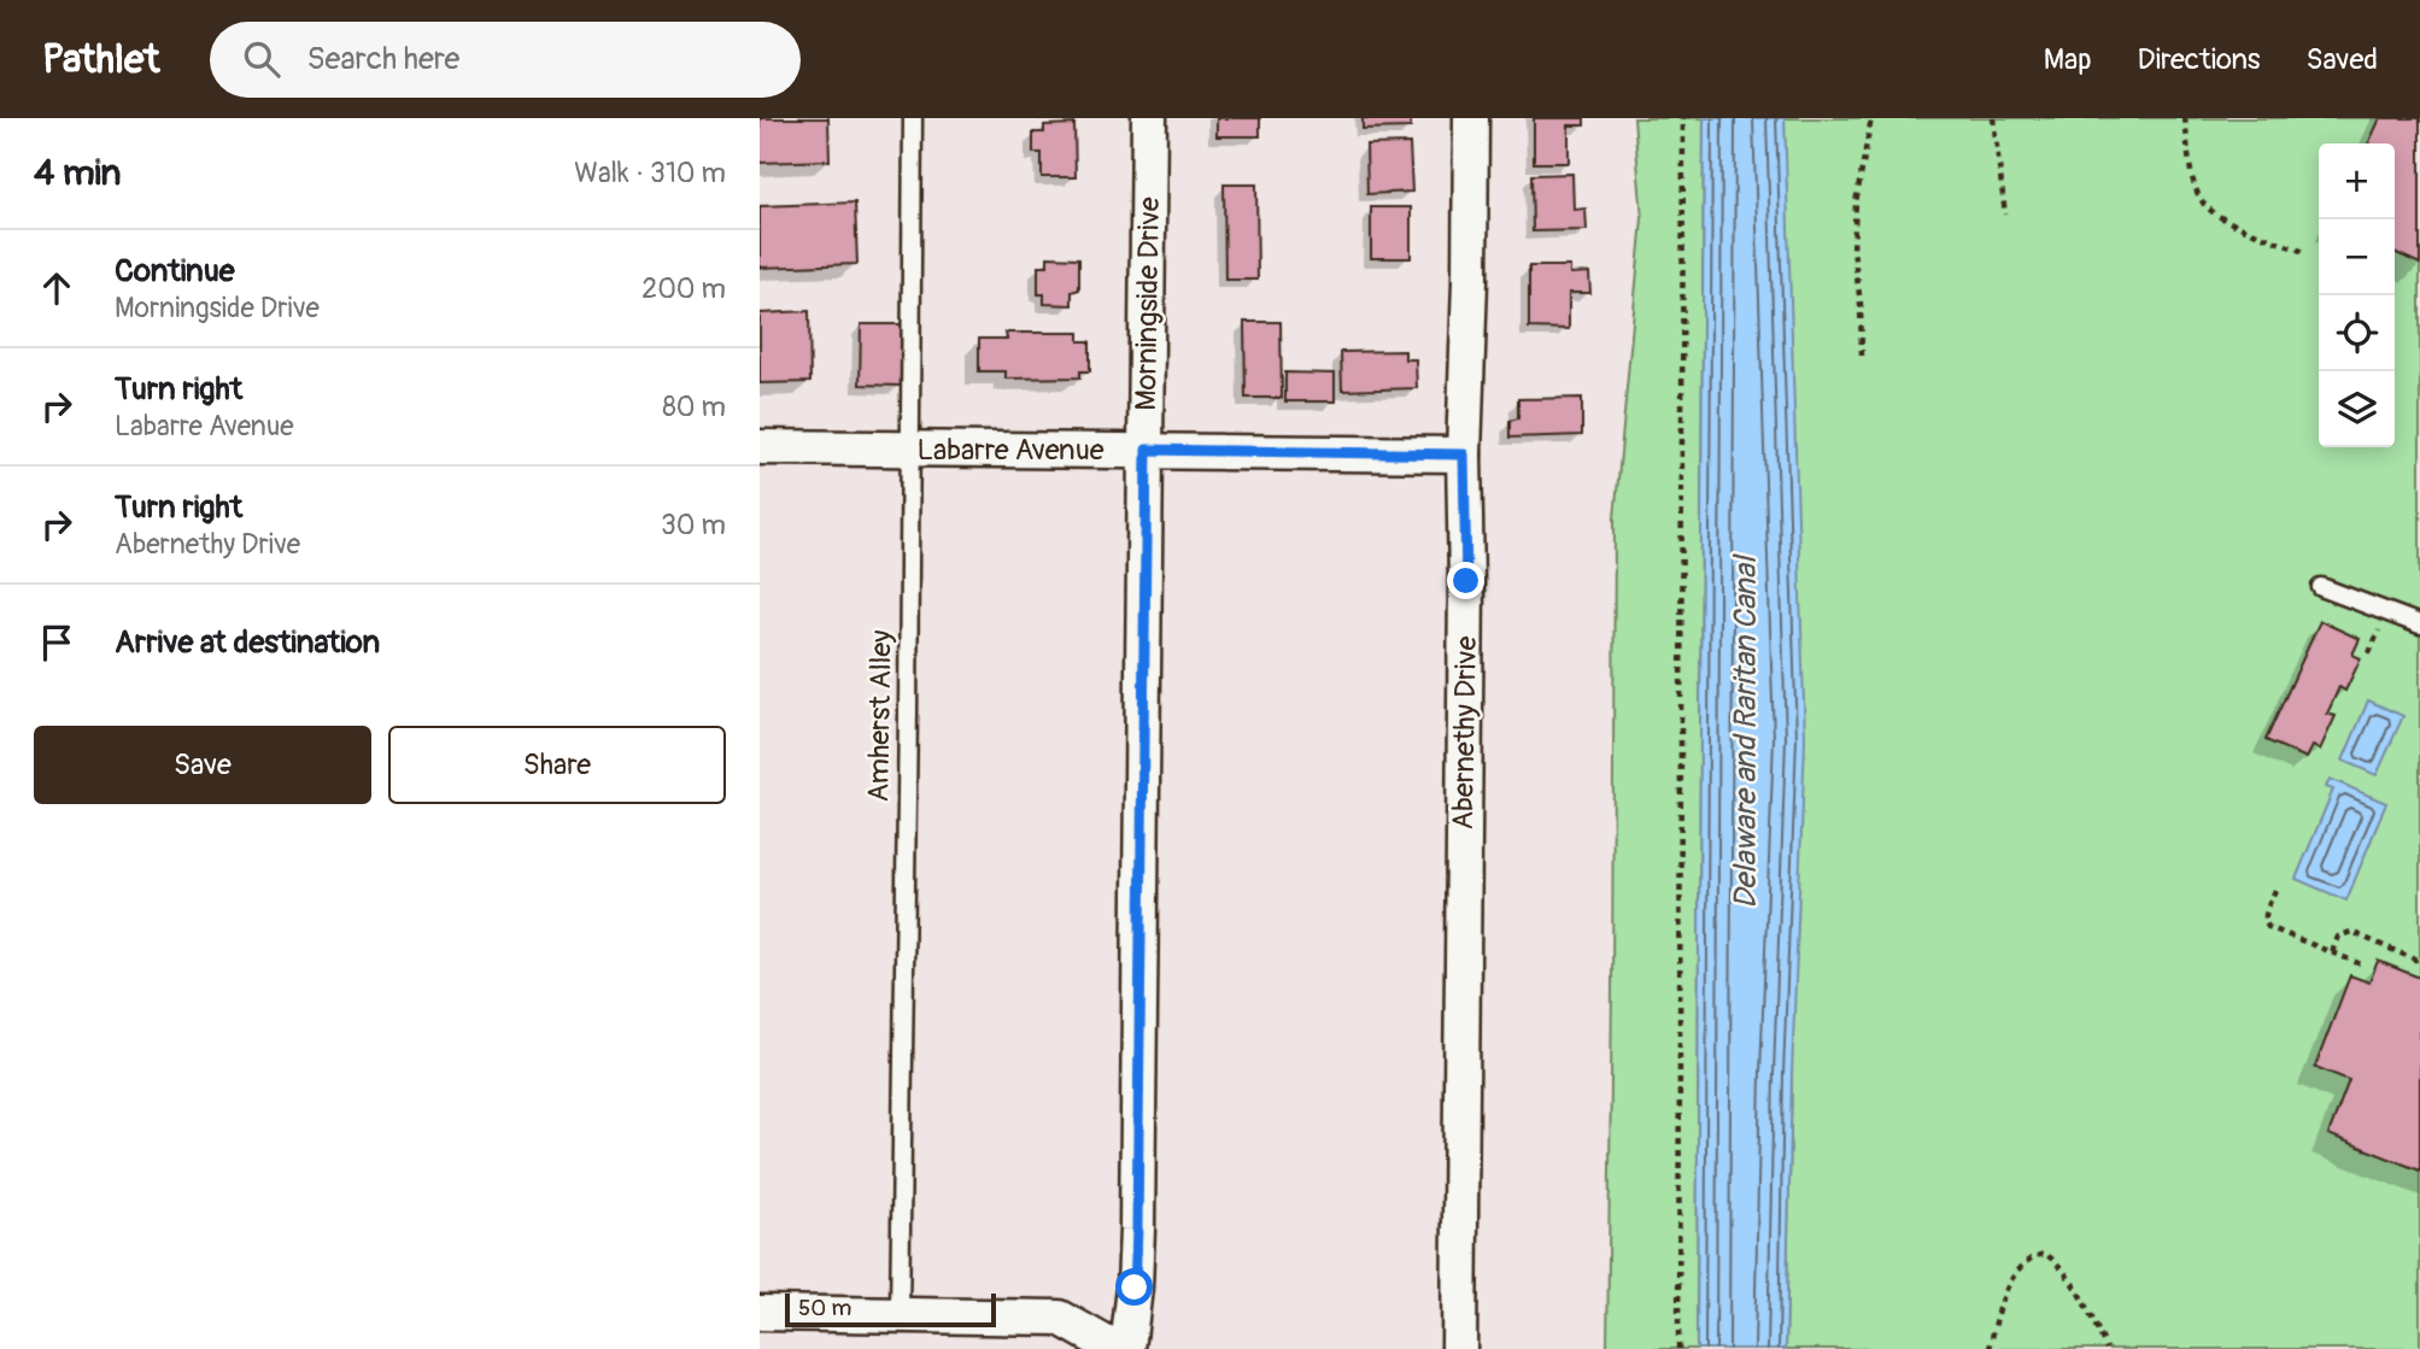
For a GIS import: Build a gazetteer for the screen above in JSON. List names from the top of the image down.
{
  "streets": {
    "street": ["Morningside Drive", "Labarre Avenue", "Abernethy Drive"],
    "lane": ["Amherst Alley"]
  },
  "crossings": [
    ["Morningside Drive", "Labarre Avenue"],
    ["Labarre Avenue", "Amherst Alley"],
    ["Labarre Avenue", "Abernethy Drive"]
  ],
  "water": ["Delaware and Raritan Canal"],
  "scale_bar": "50 m",
  "page": {
    "header": "Pathlet",
    "search": "Search here",
    "nav": ["Map", "Directions", "Saved"],
    "heading": ["4 min", "Walk · 310 m"],
    "map_buttons": ["+", "−"],
    "list": [
      ["Continue", "Morningside Drive", "200 m"],
      ["Turn right", "Labarre Avenue", "80 m"],
      ["Turn right", "Abernethy Drive", "30 m"],
      "Arrive at destination"
    ],
    "buttons": ["Save", "Share"],
    "scale": "50 m"
  }
}
